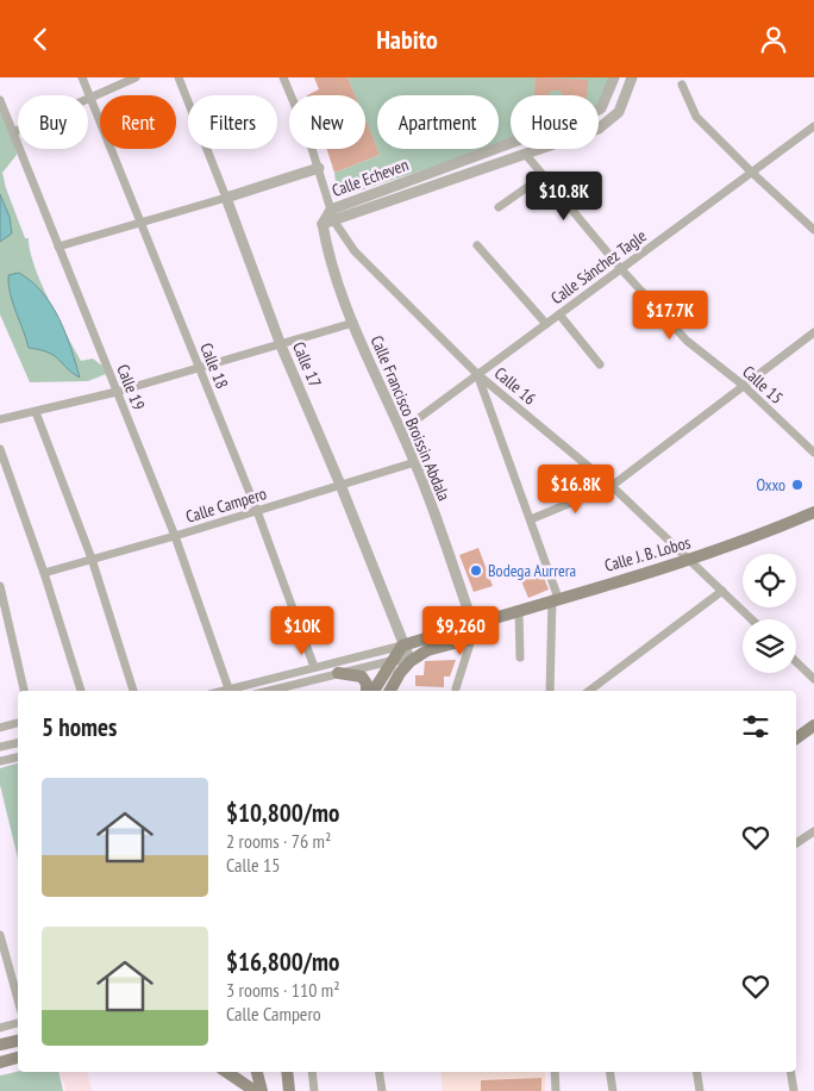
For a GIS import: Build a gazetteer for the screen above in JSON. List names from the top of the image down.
{
  "streets": {
    "main road": ["Calle J. B. Lobos"],
    "street": [
      "Calle Echeven",
      "Calle Sánchez Tagle",
      "Calle 17",
      "Calle 18",
      "Calle 15",
      "Calle 16",
      "Calle 19",
      "Calle Francisco Broissin Abdala",
      "Calle Campero"
    ]
  },
  "crossings": [
    ["Calle Echeven", "Calle 17"],
    ["Calle Echeven", "Calle 18"],
    ["Calle Echeven", "Calle 15"],
    ["Calle Echeven", "Calle 16"],
    ["Calle Echeven", "Calle 19"],
    ["Calle Echeven", "Calle Francisco Broissin Abdala"],
    ["Calle Sánchez Tagle", "Calle 15"],
    ["Calle Sánchez Tagle", "Calle 16"],
    ["Calle Sánchez Tagle", "Calle Francisco Broissin Abdala"],
    ["Calle 17", "Calle Campero"],
    ["Calle 17", "Calle J. B. Lobos"],
    ["Calle 18", "Calle Campero"],
    ["Calle 16", "Calle Francisco Broissin Abdala"],
    ["Calle 16", "Calle J. B. Lobos"],
    ["Calle 19", "Calle Campero"],
    ["Calle Francisco Broissin Abdala", "Calle Campero"],
    ["Calle Francisco Broissin Abdala", "Calle J. B. Lobos"]
  ],
  "places": ["Oxxo", "Bodega Aurrera"],
  "page": {
    "header": "Habito",
    "chip": [
      "Buy",
      "Rent",
      "Filters",
      "New",
      "Apartment",
      "House"
    ],
    "price": [
      "$10.8K",
      "$17.7K",
      "$16.8K",
      "$10K",
      "$9,260"
    ],
    "heading": "5 homes",
    "list": [
      {
        "name": "$10,800/mo",
        "note": "2 rooms · 76 m² · Calle 15"
      },
      {
        "name": "$16,800/mo",
        "note": "3 rooms · 110 m² · Calle Campero"
      }
    ]
  }
}
